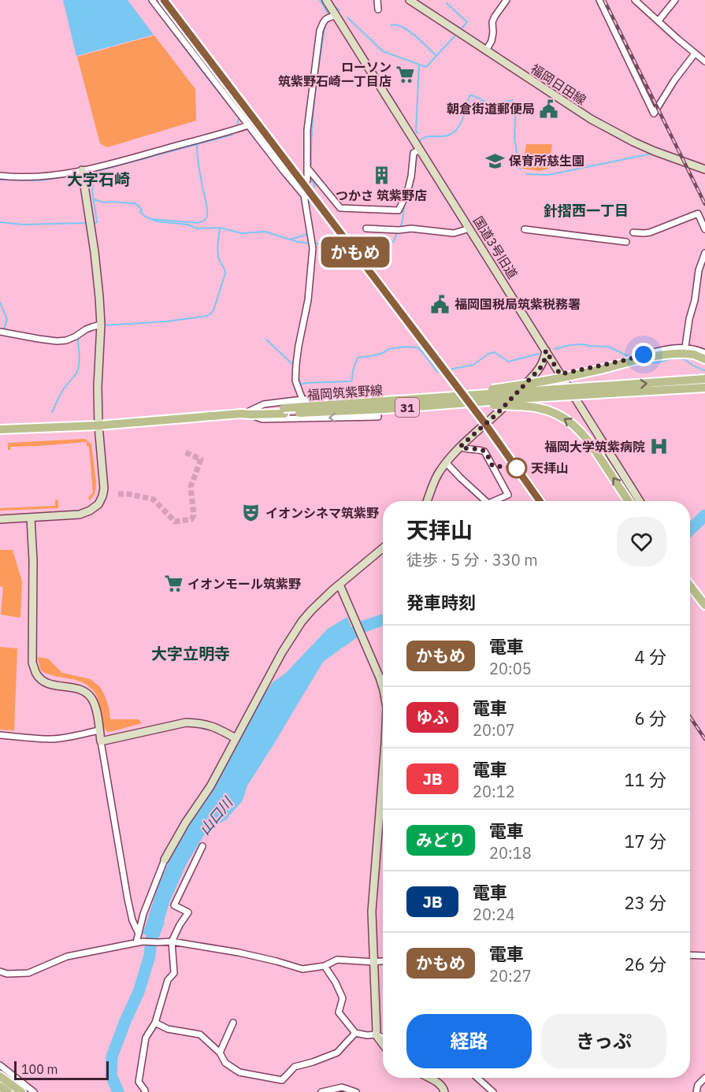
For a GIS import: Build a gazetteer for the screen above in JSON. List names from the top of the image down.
{
  "streets": {
    "main road": ["福岡筑紫野線", "31"],
    "street": ["福岡日田線", "国道3号旧道"]
  },
  "districts": ["大字石崎", "針摺西一丁目", "大字立明寺"],
  "water": ["山口川"],
  "places": {
    "supermarket": ["ローソン 筑紫野石崎一丁目店", "イオンモール筑紫野"],
    "public building": ["朝倉街道郵便局", "福岡国税局筑紫税務署"],
    "school or university": ["保育所慈生園"],
    "building": ["つかさ 筑紫野店"],
    "hospital": ["福岡大学筑紫病院"],
    "other": ["天拝山"],
    "theatre": ["イオンシネマ筑紫野"]
  },
  "scale_bar": "100 m",
  "page": {
    "on_map": "かもめ",
    "heading": [
      ["天拝山", "徒歩 · 5 分 · 330 m"],
      "発車時刻"
    ],
    "list": [
      {
        "mark": "かもめ",
        "name": "電車",
        "note": "20:05",
        "value": "4 分"
      },
      {
        "mark": "ゆふ",
        "name": "電車",
        "note": "20:07",
        "value": "6 分"
      },
      {
        "mark": "JB",
        "name": "電車",
        "note": "20:12",
        "value": "11 分"
      },
      {
        "mark": "みどり",
        "name": "電車",
        "note": "20:18",
        "value": "17 分"
      },
      {
        "mark": "JB",
        "name": "電車",
        "note": "20:24",
        "value": "23 分"
      },
      {
        "mark": "かもめ",
        "name": "電車",
        "note": "20:27",
        "value": "26 分"
      }
    ],
    "buttons": ["経路", "きっぷ"],
    "scale": "100 m"
  }
}
